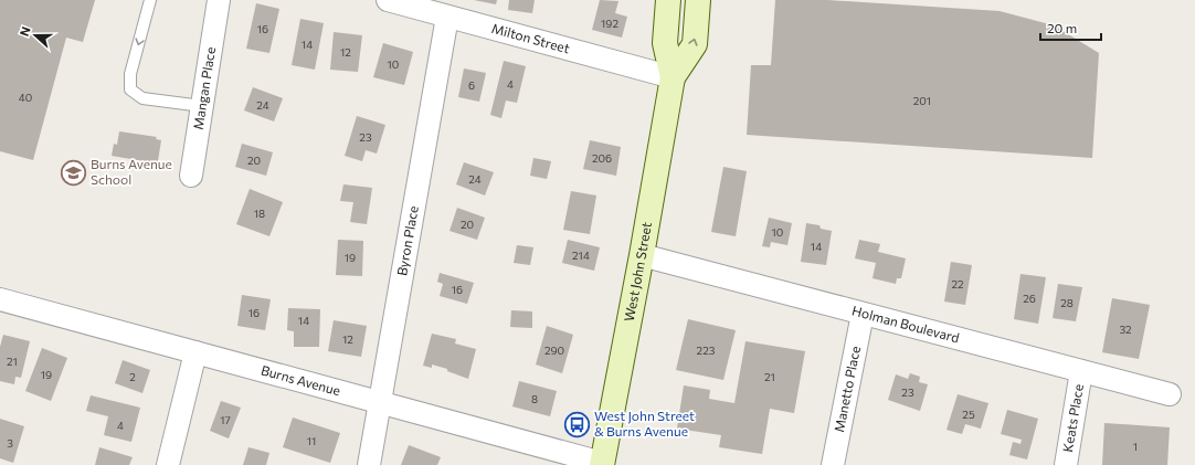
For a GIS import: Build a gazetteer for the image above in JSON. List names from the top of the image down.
{
  "streets": {
    "main road": ["West John Street"],
    "street": [
      "Milton Street",
      "Mangan Place",
      "Byron Place",
      "Holman Boulevard",
      "Burns Avenue",
      "Manetto Place",
      "Keats Place"
    ]
  },
  "crossings": [
    ["Milton Street", "Byron Place"],
    ["Milton Street", "West John Street"],
    ["Byron Place", "Burns Avenue"],
    ["West John Street", "Holman Boulevard"],
    ["West John Street", "Burns Avenue"],
    ["Holman Boulevard", "Manetto Place"],
    ["Holman Boulevard", "Keats Place"]
  ],
  "places": {
    "school or university": ["Burns Avenue School"],
    "bus stop": ["West John Street & Burns Avenue"]
  },
  "house_numbers": [
    "192",
    "16",
    "14",
    "12",
    "10",
    "4",
    "6",
    "40",
    "201",
    "24",
    "23",
    "206",
    "20",
    "24",
    "18",
    "20",
    "10",
    "14",
    "214",
    "19",
    "22",
    "16",
    "26",
    "28",
    "16",
    "14",
    "32",
    "12",
    "290",
    "223",
    "21",
    "19",
    "2",
    "21",
    "23",
    "8",
    "25",
    "17",
    "4",
    "11",
    "3",
    "1"
  ],
  "scale_bar": "20 m",
  "north": "left"
}
